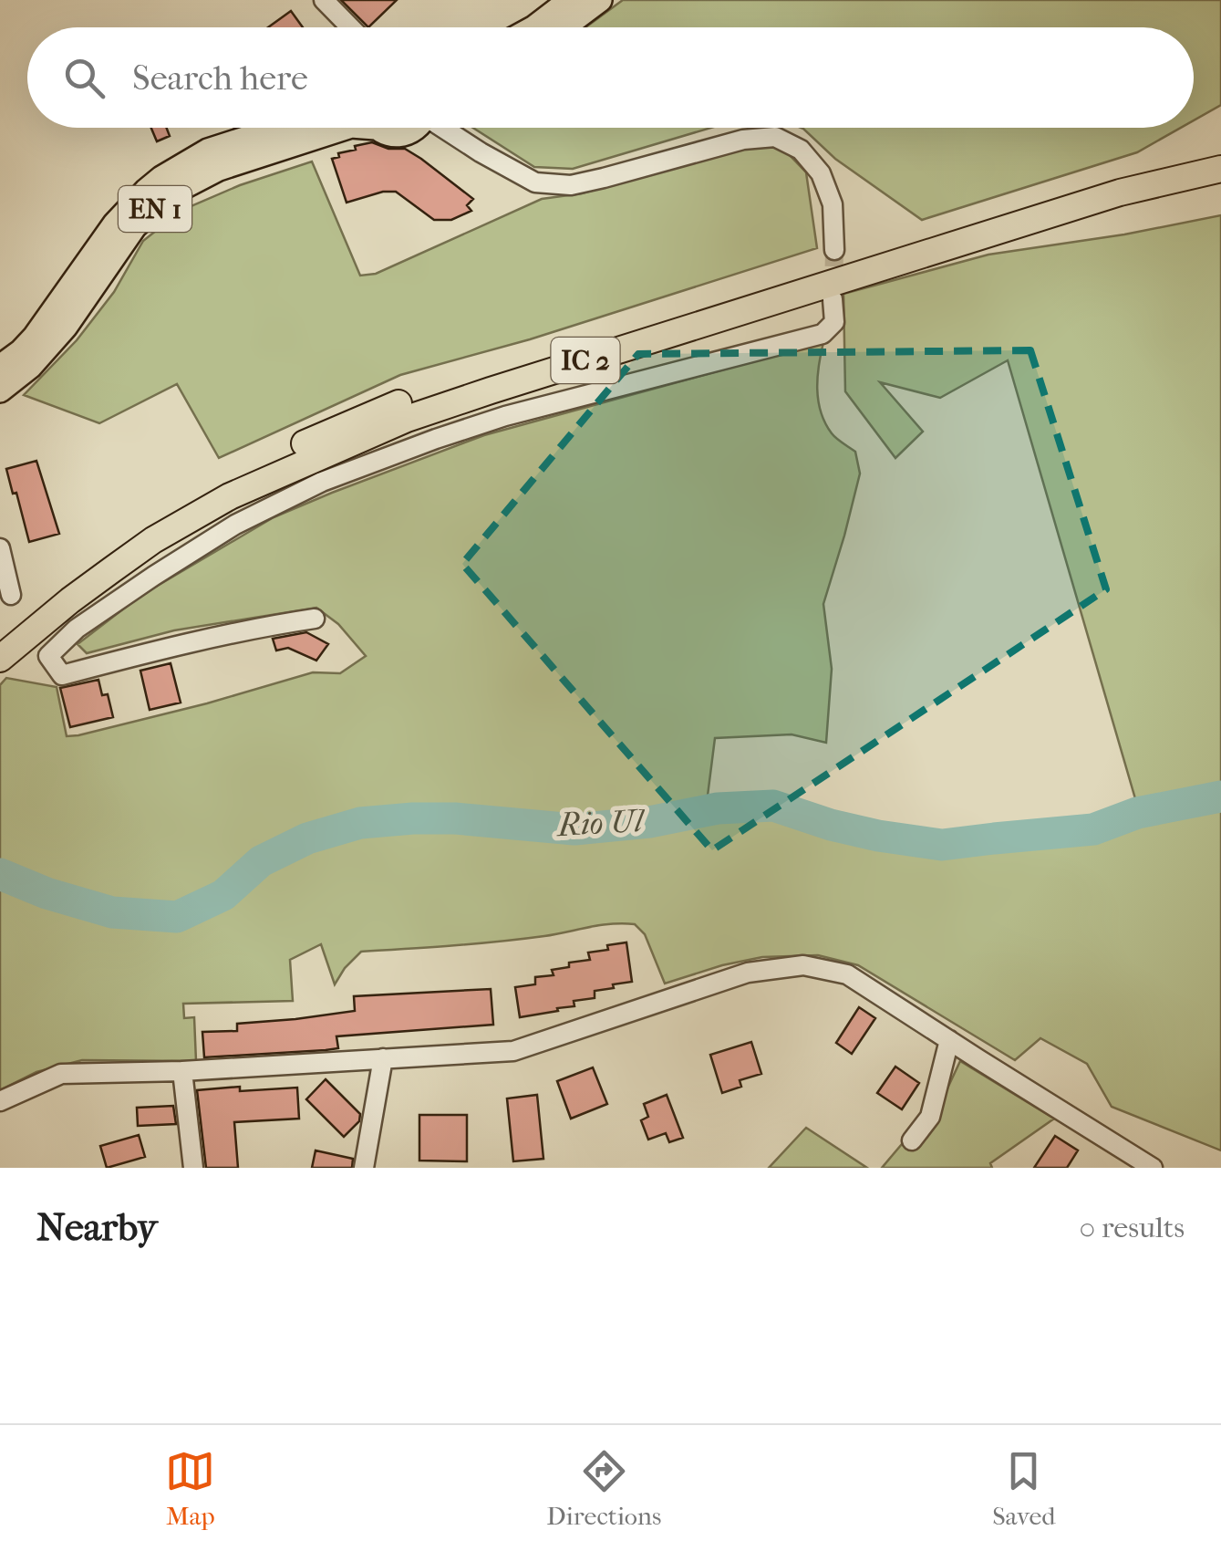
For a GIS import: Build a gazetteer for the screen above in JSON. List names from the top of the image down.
{
  "streets": {
    "highway": ["IC 2"],
    "main road": ["EN 1"]
  },
  "water": ["Rio Ul"],
  "page": {
    "search": "Search here",
    "heading": ["Nearby", "0 results"],
    "nav": ["Map", "Directions", "Saved"]
  }
}
